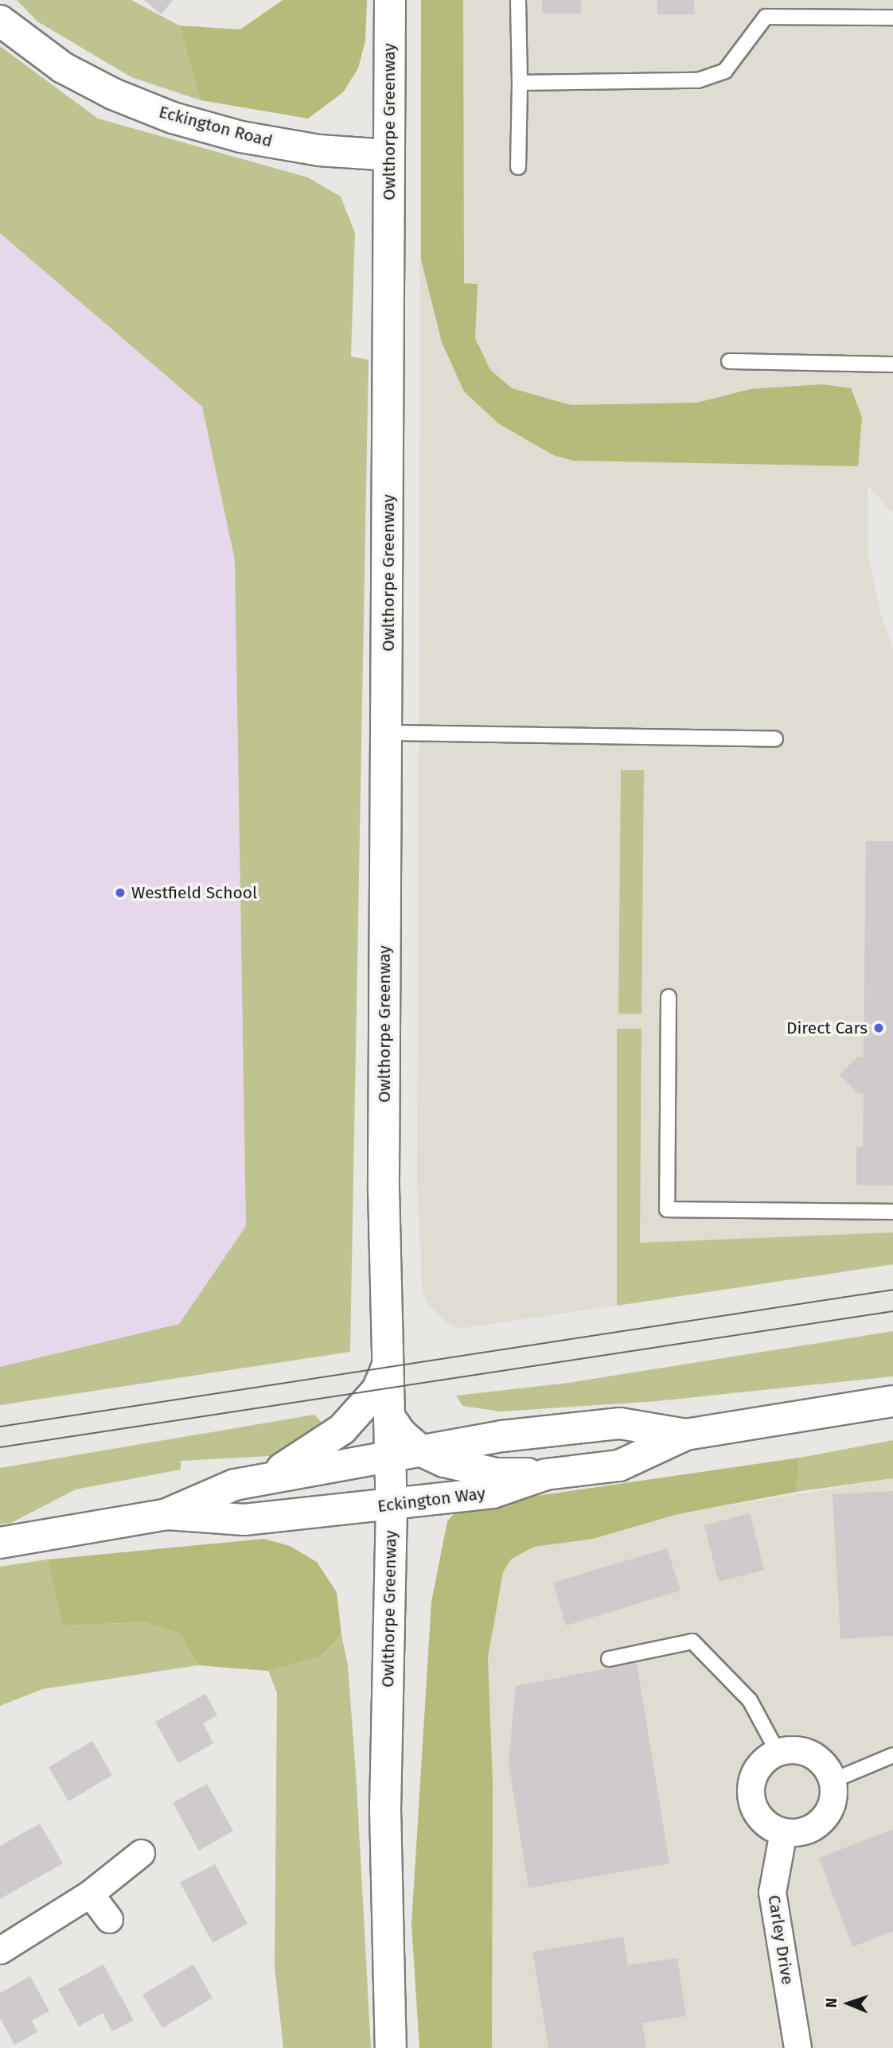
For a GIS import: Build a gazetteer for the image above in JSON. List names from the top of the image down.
{
  "streets": {
    "street": [
      "Owlthorpe Greenway",
      "Eckington Road",
      "Eckington Way",
      "Carley Drive"
    ]
  },
  "crossings": [
    ["Owlthorpe Greenway", "Eckington Road"],
    ["Owlthorpe Greenway", "Eckington Way"]
  ],
  "places": ["Westfield School", "Direct Cars"],
  "north": "left"
}
